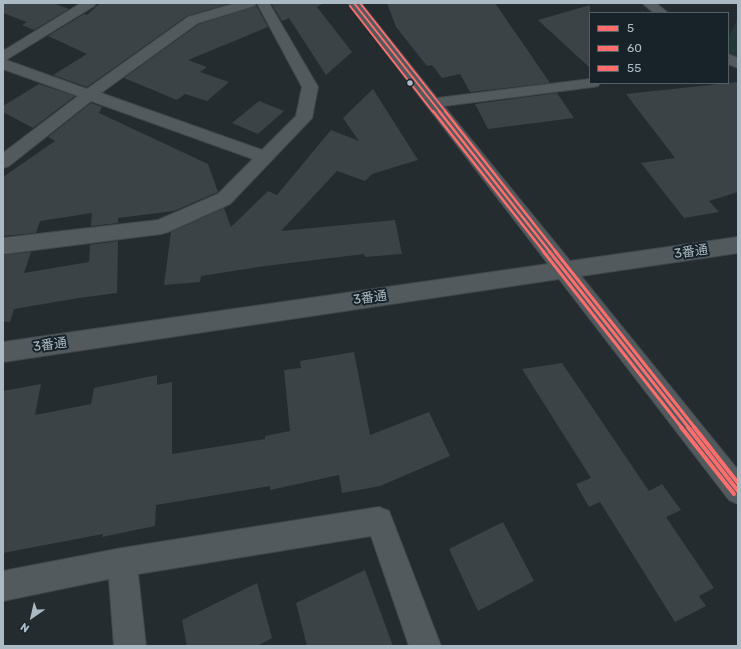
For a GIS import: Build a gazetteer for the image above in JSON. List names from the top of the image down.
{
  "streets": {
    "street": ["3番通"]
  },
  "lines": ["transit line 5", "transit line 55", "transit line 60"],
  "legend": ["5", "60", "55"],
  "north": "bottom left"
}
